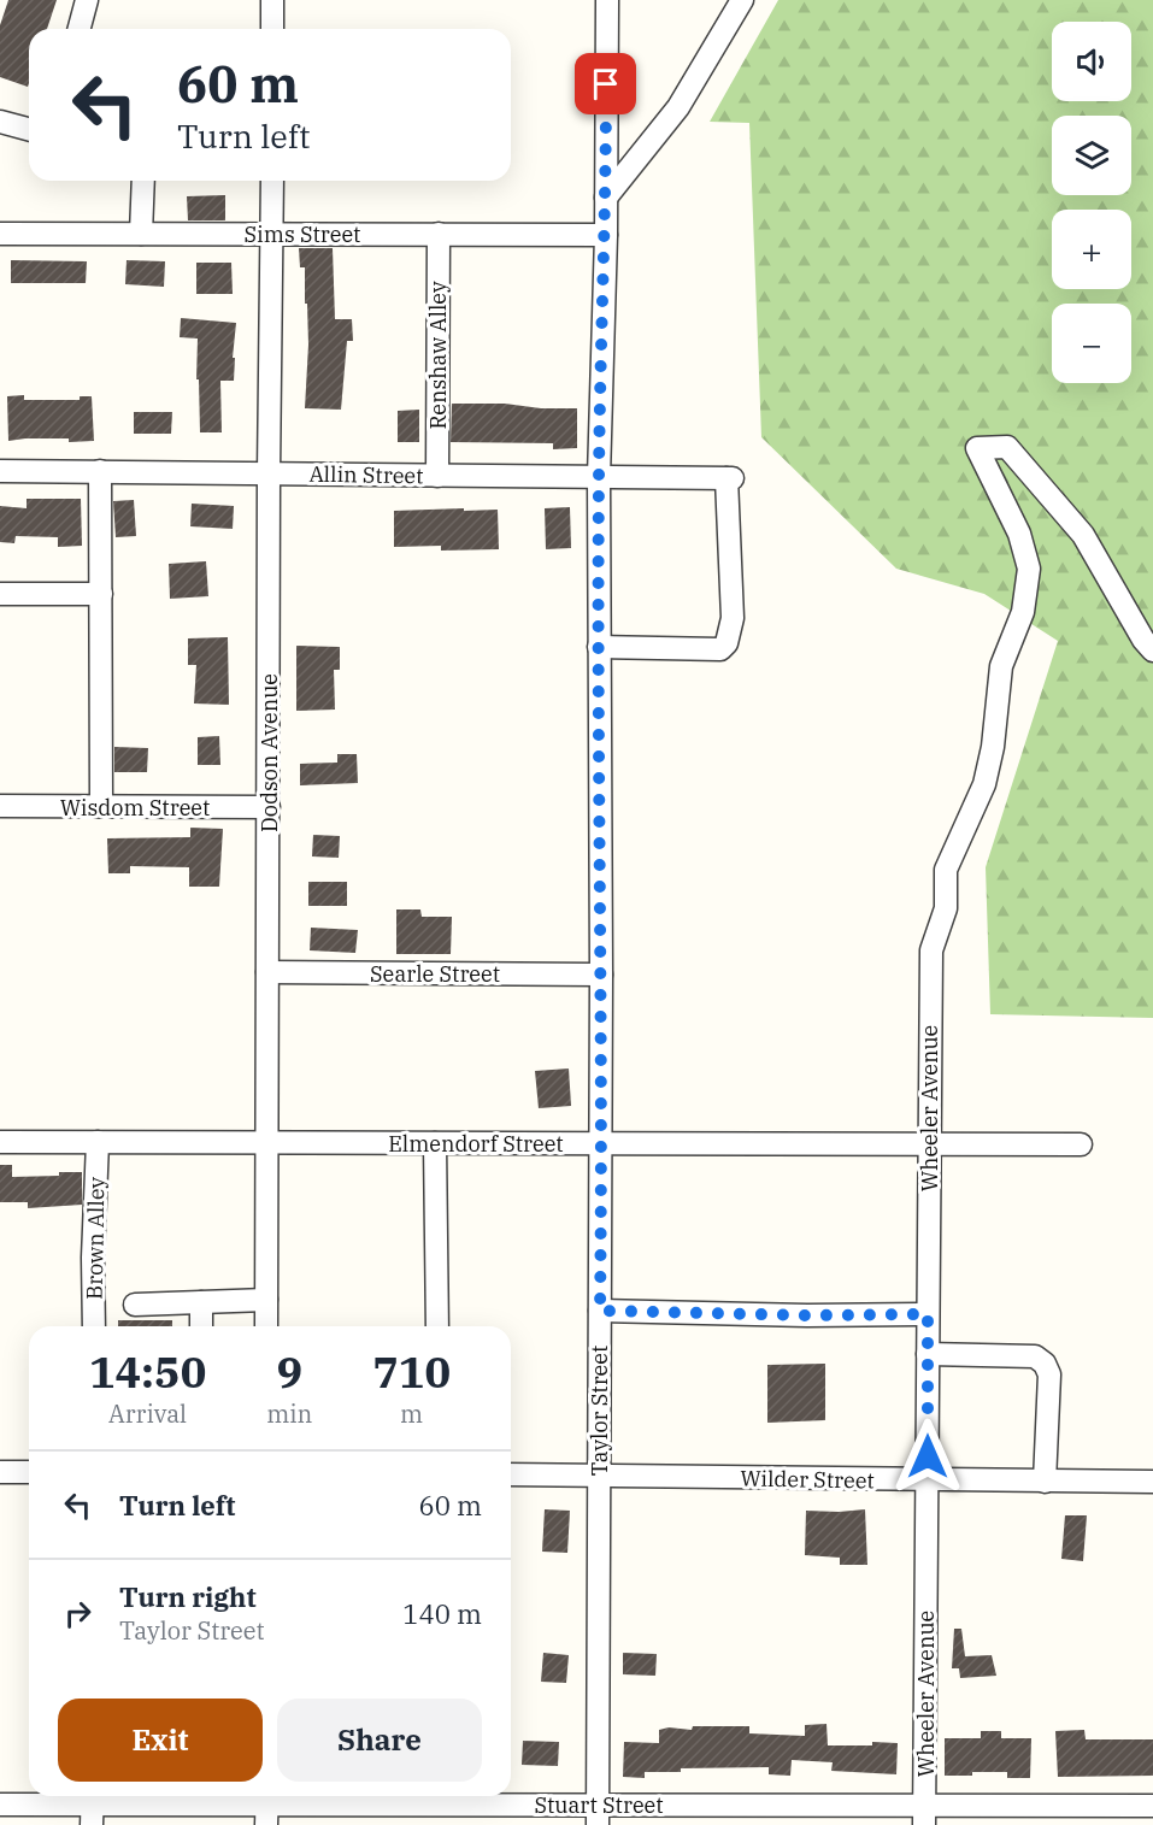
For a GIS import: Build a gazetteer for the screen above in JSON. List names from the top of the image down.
{
  "streets": {
    "street": [
      "Sims Street",
      "Renshaw Alley",
      "Allin Street",
      "Dodson Avenue",
      "Wisdom Street",
      "Searle Street",
      "Wheeler Avenue",
      "Elmendorf Street",
      "Brown Alley",
      "Taylor Street",
      "Wilder Street",
      "Stuart Street"
    ]
  },
  "crossings": [
    ["Sims Street", "Renshaw Alley"],
    ["Sims Street", "Dodson Avenue"],
    ["Sims Street", "Taylor Street"],
    ["Renshaw Alley", "Allin Street"],
    ["Allin Street", "Dodson Avenue"],
    ["Allin Street", "Taylor Street"],
    ["Dodson Avenue", "Wisdom Street"],
    ["Dodson Avenue", "Searle Street"],
    ["Dodson Avenue", "Elmendorf Street"],
    ["Searle Street", "Taylor Street"],
    ["Wheeler Avenue", "Elmendorf Street"],
    ["Wheeler Avenue", "Wilder Street"],
    ["Wheeler Avenue", "Stuart Street"],
    ["Elmendorf Street", "Brown Alley"],
    ["Elmendorf Street", "Taylor Street"],
    ["Taylor Street", "Wilder Street"],
    ["Taylor Street", "Stuart Street"]
  ],
  "page": {
    "map_buttons": ["+", "−"],
    "turn": ["60 m", "Turn left"],
    "eta": [
      "14:50",
      "Arrival",
      "9",
      "min",
      "710",
      "m"
    ],
    "list": [
      {
        "name": "Turn left",
        "value": "60 m"
      },
      {
        "name": "Turn right",
        "note": "Taylor Street",
        "value": "140 m"
      }
    ],
    "buttons": ["Exit", "Share"]
  }
}
